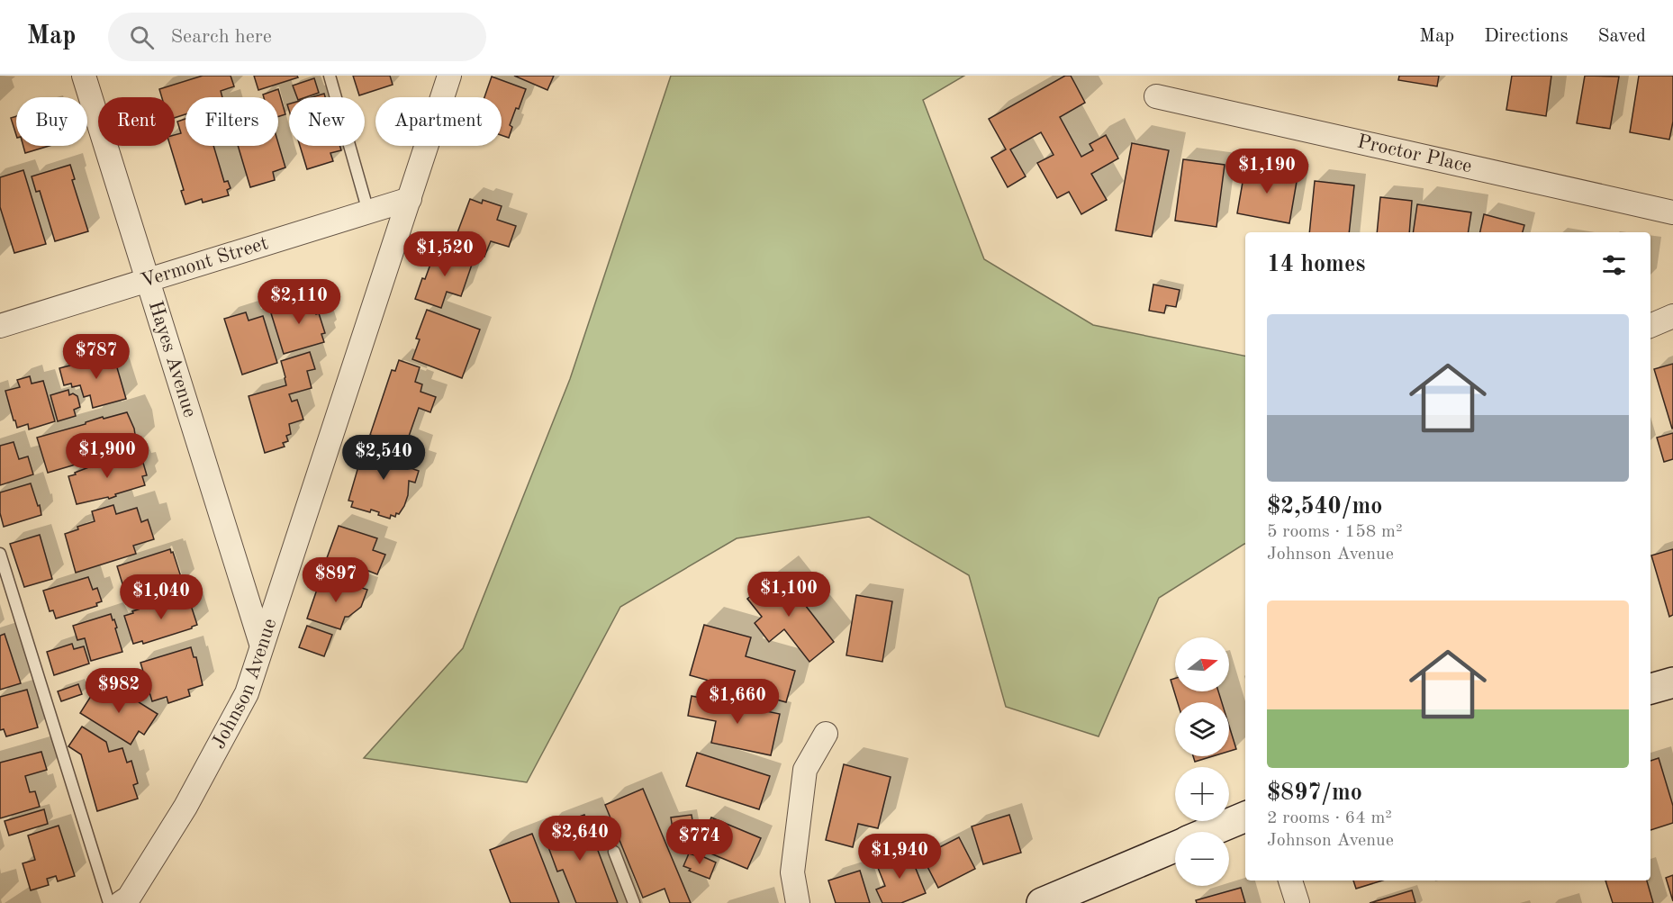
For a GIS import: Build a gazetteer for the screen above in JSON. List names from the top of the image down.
{
  "streets": {
    "street": [
      "Proctor Place",
      "Vermont Street",
      "Hayes Avenue",
      "Johnson Avenue"
    ]
  },
  "crossings": [
    ["Vermont Street", "Hayes Avenue"],
    ["Vermont Street", "Johnson Avenue"],
    ["Hayes Avenue", "Johnson Avenue"]
  ],
  "north": "right",
  "page": {
    "header": "Map",
    "search": "Search here",
    "nav": ["Map", "Directions", "Saved"],
    "chip": [
      "Buy",
      "Rent",
      "Filters",
      "New",
      "Apartment"
    ],
    "price": [
      "$1,190",
      "$1,520",
      "$2,110",
      "$787",
      "$1,900",
      "$2,540",
      "$897",
      "$1,100",
      "$1,040",
      "$982",
      "$1,660",
      "$2,640",
      "$774",
      "$1,940"
    ],
    "heading": "14 homes",
    "list": [
      {
        "name": "$2,540/mo",
        "note": "5 rooms · 158 m² · Johnson Avenue"
      },
      {
        "name": "$897/mo",
        "note": "2 rooms · 64 m² · Johnson Avenue"
      }
    ],
    "map_buttons": ["+", "−"]
  }
}
